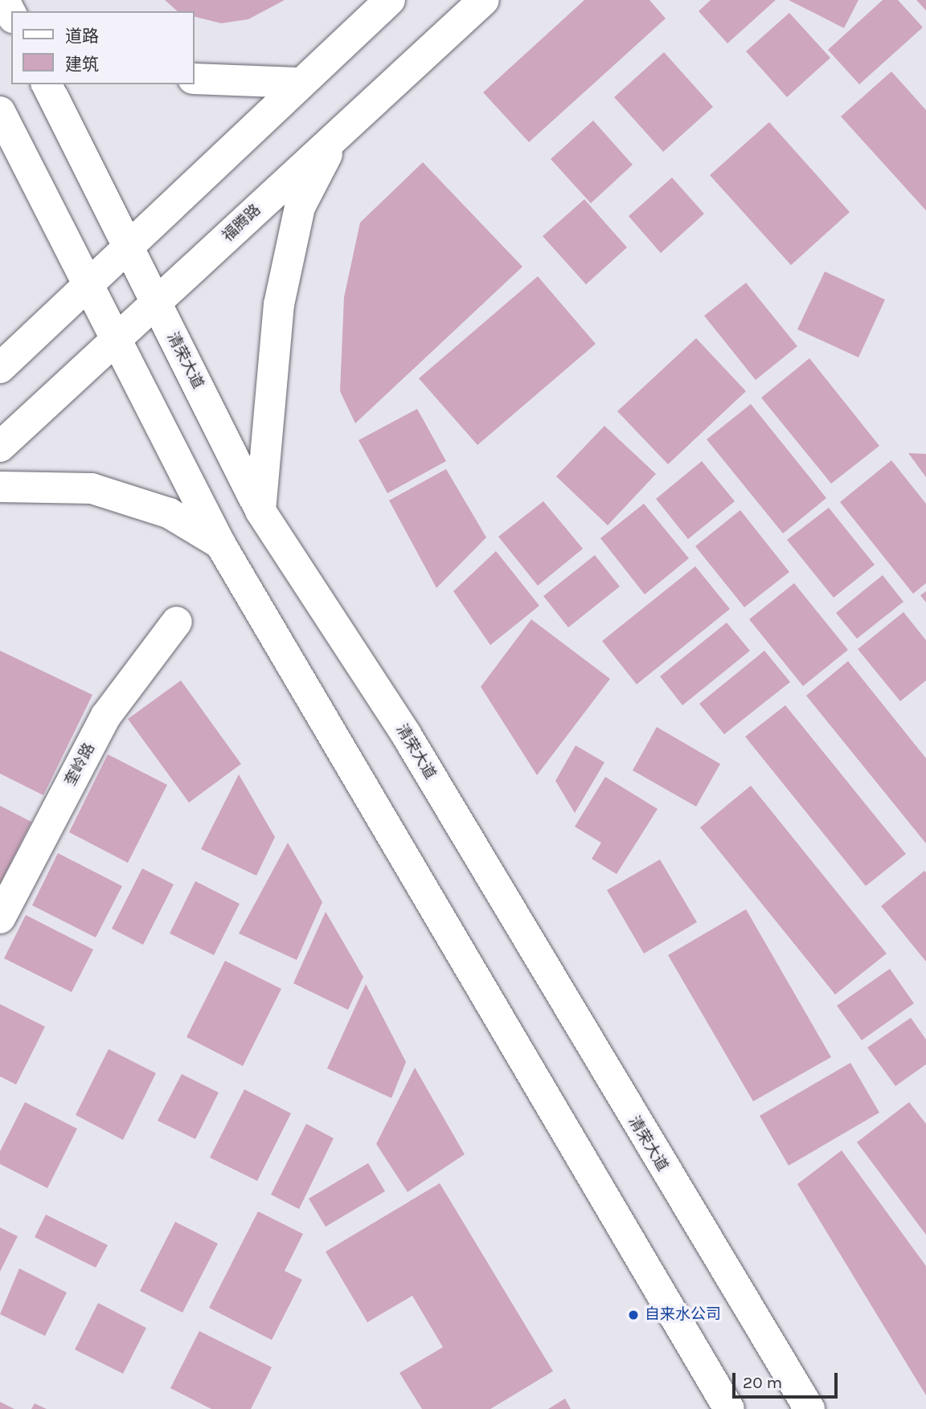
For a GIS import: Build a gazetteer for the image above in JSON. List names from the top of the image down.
{
  "streets": {
    "main road": ["福腾路", "清荣大道", "奎岭路"]
  },
  "crossings": [
    ["福腾路", "清荣大道"]
  ],
  "places": ["自来水公司"],
  "legend": ["道路", "建筑"],
  "scale_bar": "20 m"
}
